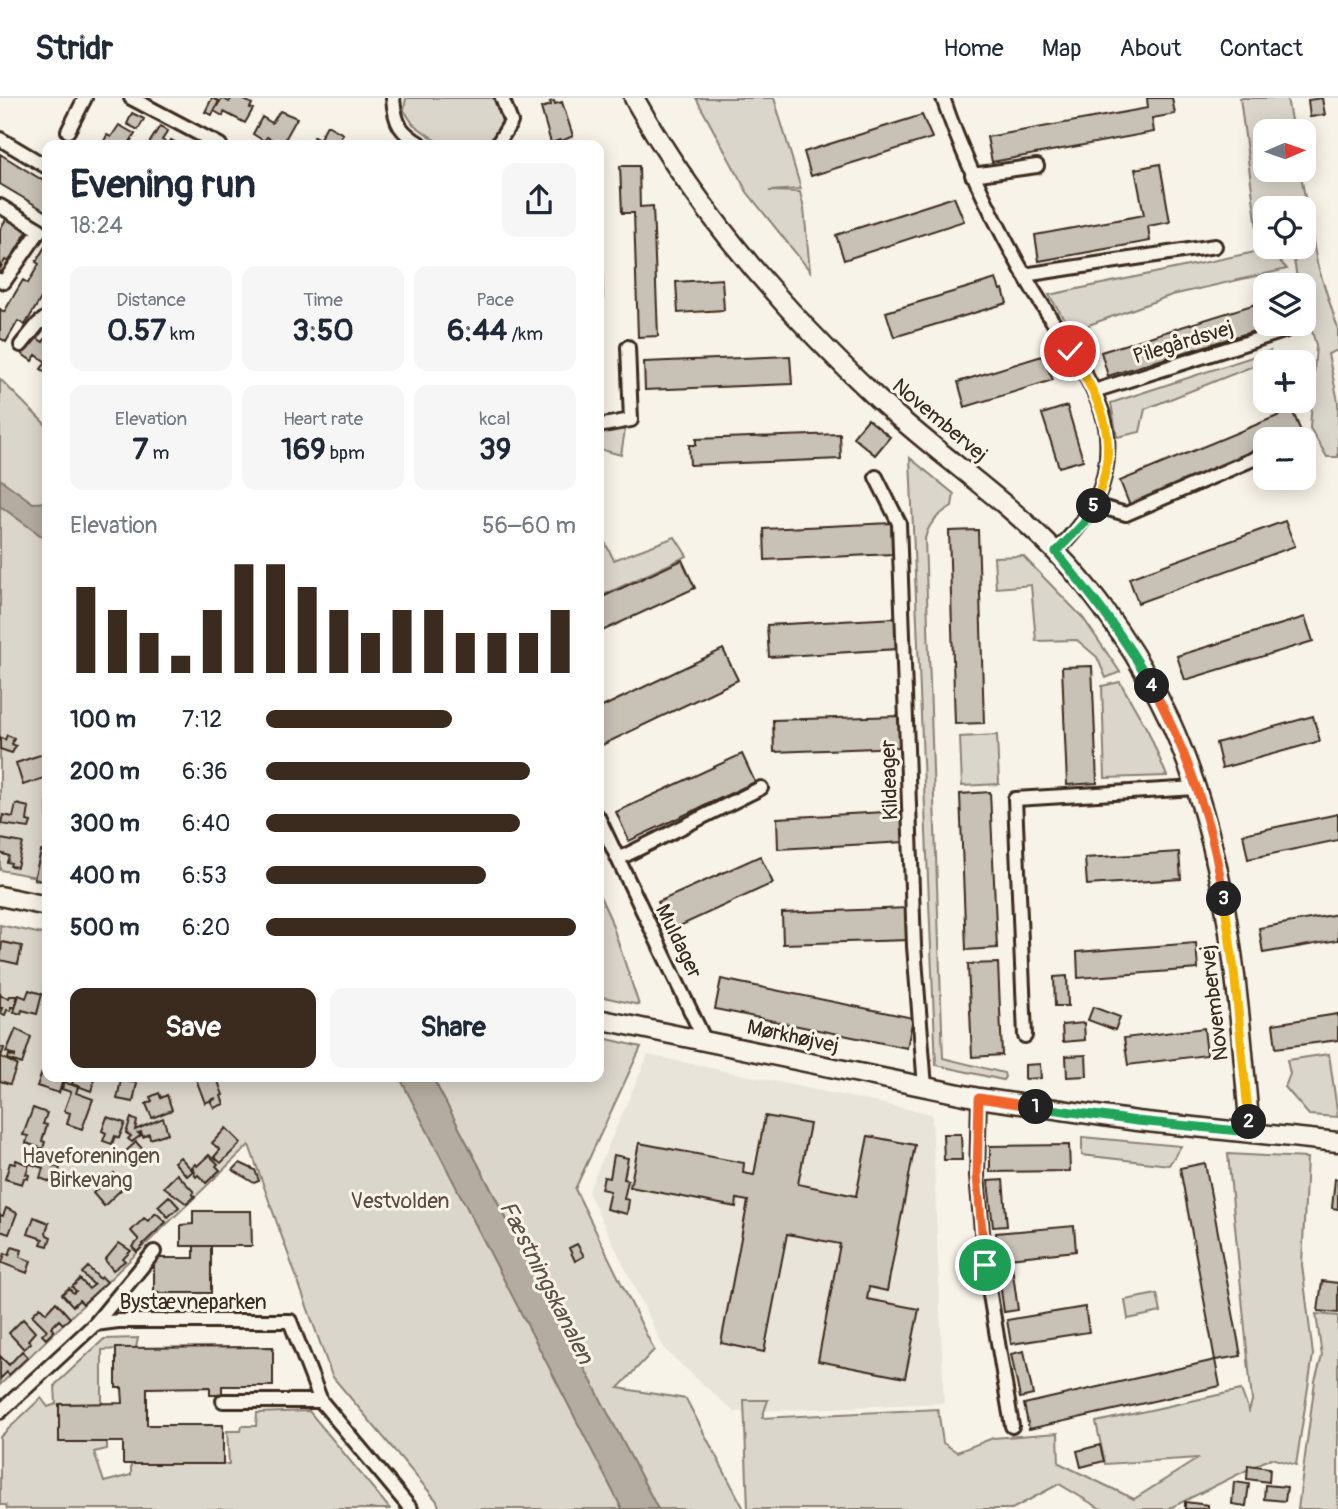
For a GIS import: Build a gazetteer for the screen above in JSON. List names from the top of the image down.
{
  "streets": {
    "street": [
      "Pilegårdsvej",
      "Novembervej",
      "Kildeager",
      "Muldager",
      "Mørkhøjvej",
      "Bystævneparken"
    ]
  },
  "crossings": [
    ["Novembervej", "Mørkhøjvej"],
    ["Kildeager", "Mørkhøjvej"],
    ["Muldager", "Mørkhøjvej"]
  ],
  "water": ["Fæstningskanalen"],
  "parks": ["Haveforeningen Birkevang", "Vestvolden"],
  "north": "right",
  "page": {
    "header": "Stridr",
    "nav": [
      "Home",
      "Map",
      "About",
      "Contact"
    ],
    "map_buttons": ["+", "−"],
    "heading": ["Evening run", "18:24"],
    "stats": [
      ["Distance", "0.57 km"],
      ["Time", "3:50"],
      ["Pace", "6:44 /km"],
      ["Elevation", "7 m"],
      ["Heart rate", "169 bpm"],
      ["kcal", "39"]
    ],
    "pins": [
      "5",
      "4",
      "3",
      "1",
      "2"
    ],
    "chart": ["Elevation", "56–60 m"],
    "list": [
      {
        "name": "100 m",
        "note": "7:12"
      },
      {
        "name": "200 m",
        "note": "6:36"
      },
      {
        "name": "300 m",
        "note": "6:40"
      },
      {
        "name": "400 m",
        "note": "6:53"
      },
      {
        "name": "500 m",
        "note": "6:20"
      }
    ],
    "buttons": ["Save", "Share"]
  }
}
